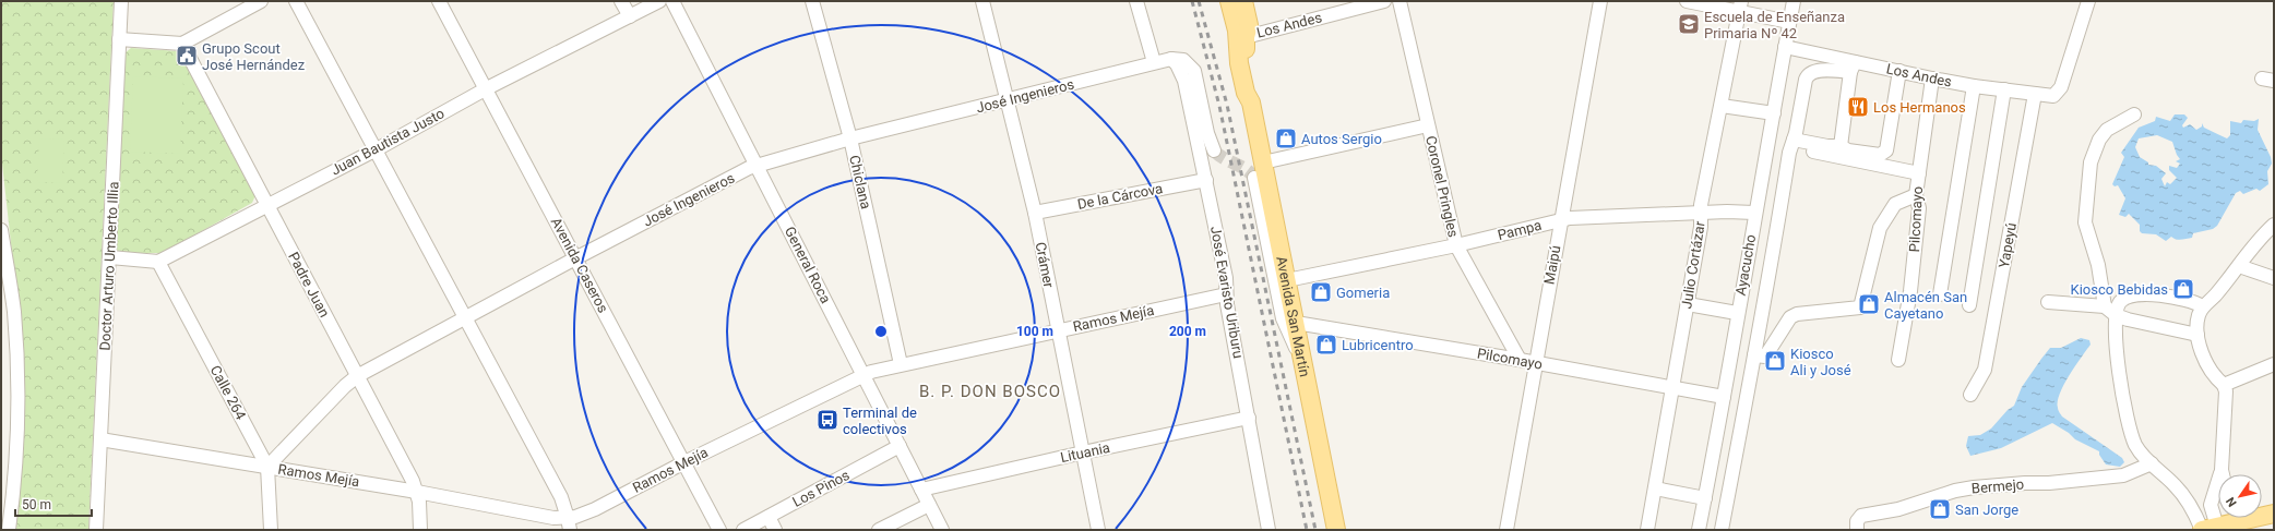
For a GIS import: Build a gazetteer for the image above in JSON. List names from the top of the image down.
{
  "streets": {
    "main road": ["Avenida San Martín"],
    "street": [
      "Los Andes",
      "José Ingenieros",
      "Juan Bautista Justo",
      "Chiclana",
      "Coronel Pringles",
      "De la Cárcova",
      "Pilcomayo",
      "Pampa",
      "Yapeyú",
      "Avenida Caseros",
      "General Roca",
      "Crámer",
      "Maipú",
      "Julio Cortázar",
      "Ayacucho",
      "Doctor Arturo Umberto Illia",
      "Padre Juan",
      "José Evaristo Uriburu",
      "Ramos Mejía",
      "Calle 264",
      "Lituania",
      "Bermejo",
      "Los Pinos"
    ]
  },
  "crossings": [
    ["Los Andes", "Pilcomayo"],
    ["Los Andes", "Yapeyú"],
    ["Los Andes", "Ayacucho"],
    ["Los Andes", "Avenida San Martín"],
    ["José Ingenieros", "Chiclana"],
    ["José Ingenieros", "Avenida Caseros"],
    ["José Ingenieros", "General Roca"],
    ["José Ingenieros", "Crámer"],
    ["José Ingenieros", "Padre Juan"],
    ["José Ingenieros", "José Evaristo Uriburu"],
    ["José Ingenieros", "Ramos Mejía"],
    ["José Ingenieros", "Calle 264"],
    ["Juan Bautista Justo", "Avenida Caseros"],
    ["Juan Bautista Justo", "Padre Juan"],
    ["Juan Bautista Justo", "Calle 264"],
    ["Chiclana", "Ramos Mejía"],
    ["Coronel Pringles", "Pilcomayo"],
    ["Coronel Pringles", "Pampa"],
    ["De la Cárcova", "Crámer"],
    ["De la Cárcova", "José Evaristo Uriburu"],
    ["Pilcomayo", "Maipú"],
    ["Pilcomayo", "Julio Cortázar"],
    ["Pilcomayo", "Ayacucho"],
    ["Pilcomayo", "Avenida San Martín"],
    ["Pampa", "Maipú"],
    ["Pampa", "Julio Cortázar"],
    ["Pampa", "Ayacucho"],
    ["Pampa", "Avenida San Martín"],
    ["Avenida Caseros", "Ramos Mejía"],
    ["General Roca", "Ramos Mejía"],
    ["General Roca", "Lituania"],
    ["General Roca", "Los Pinos"],
    ["Crámer", "Ramos Mejía"],
    ["Crámer", "Lituania"],
    ["Doctor Arturo Umberto Illia", "Ramos Mejía"],
    ["Padre Juan", "Ramos Mejía"],
    ["José Evaristo Uriburu", "Ramos Mejía"],
    ["José Evaristo Uriburu", "Lituania"],
    ["Ramos Mejía", "Calle 264"]
  ],
  "districts": ["B. P. DON BOSCO"],
  "places": {
    "school or university": ["Escuela de Enseñanza Primaria Nº 42"],
    "public building": ["Grupo Scout José Hernández"],
    "restaurant": ["Los Hermanos"],
    "shop": [
      "Autos Sergio",
      "Kiosco Bebidas",
      "Gomeria",
      "Almacén San Cayetano",
      "Lubricentro",
      "Kiosco Ali y José",
      "San Jorge"
    ],
    "bus stop": ["Terminal de colectivos"]
  },
  "scale_bar": "50 m",
  "north": "bottom left",
  "rings": ["100 m", "200 m"]
}
